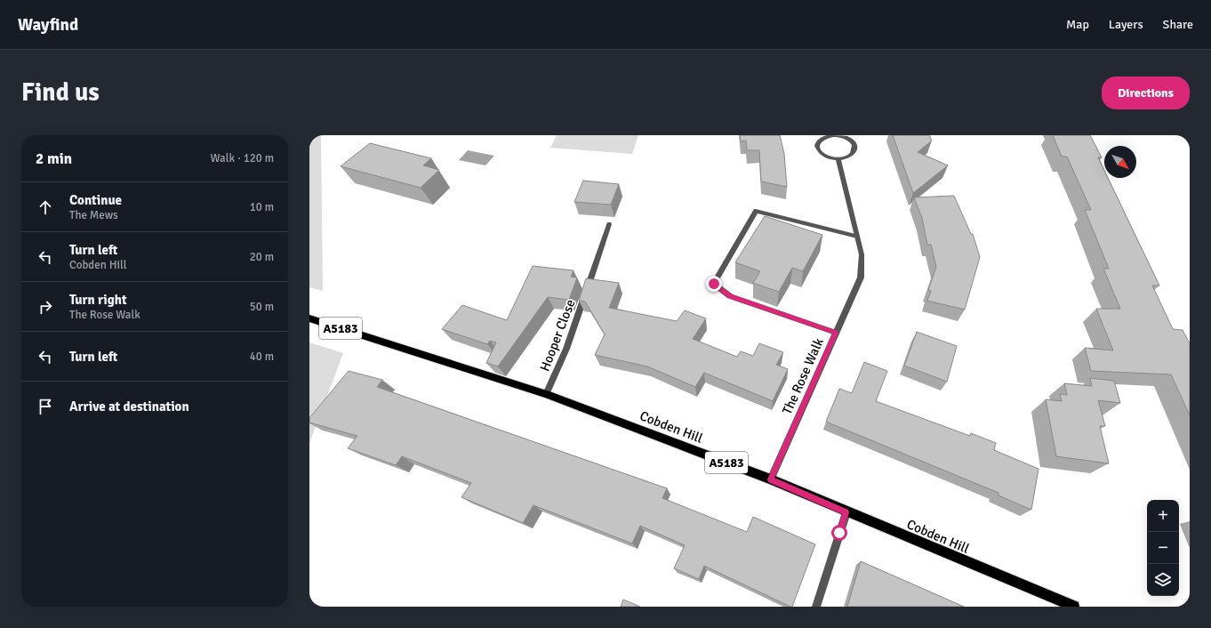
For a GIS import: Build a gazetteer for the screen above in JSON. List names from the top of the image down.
{
  "streets": {
    "main road": ["A5183", "Cobden Hill"],
    "street": ["Hooper Close", "The Rose Walk"]
  },
  "crossings": [
    ["Hooper Close", "Cobden Hill"],
    ["The Rose Walk", "Cobden Hill"]
  ],
  "north": "bottom right",
  "page": {
    "header": "Wayfind",
    "nav": ["Map", "Layers", "Share"],
    "buttons": "Directions",
    "title": "Find us",
    "heading": ["2 min", "Walk · 120 m"],
    "list": [
      ["Continue", "The Mews", "10 m"],
      ["Turn left", "Cobden Hill", "20 m"],
      ["Turn right", "The Rose Walk", "50 m"],
      ["Turn left", "40 m"],
      "Arrive at destination"
    ],
    "map_buttons": ["+", "−"]
  }
}
